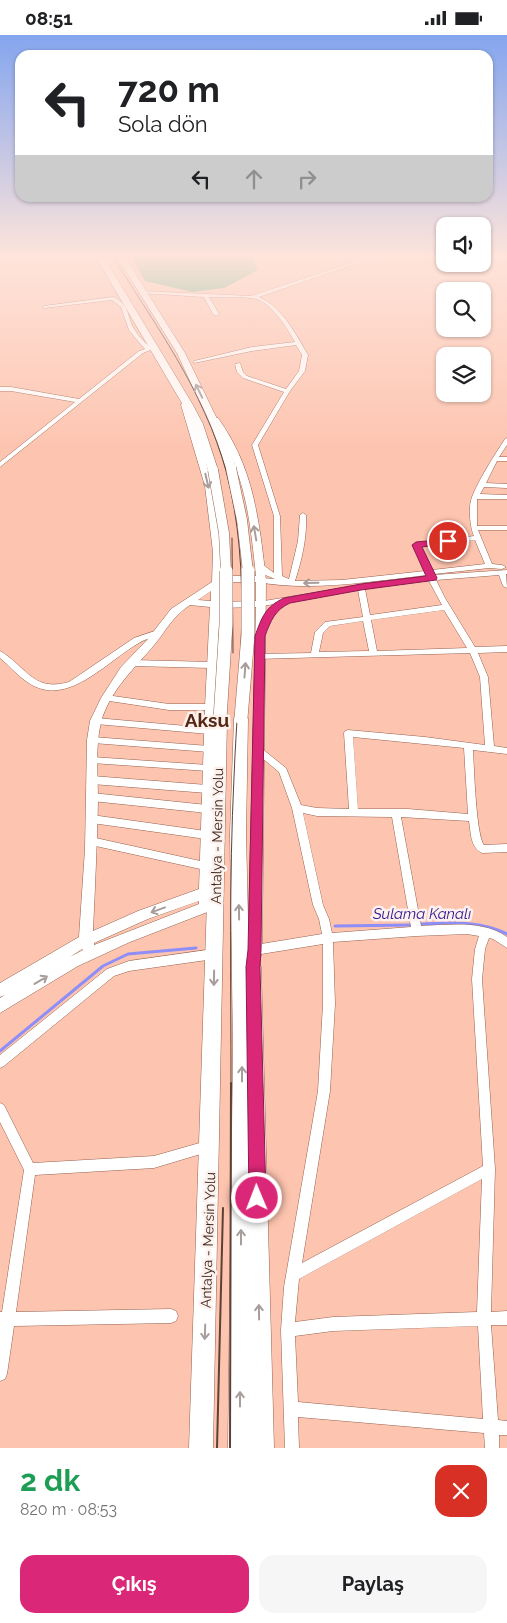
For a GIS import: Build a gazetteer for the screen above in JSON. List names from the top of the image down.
{
  "streets": {
    "highway": ["Antalya - Mersin Yolu"]
  },
  "districts": ["Aksu"],
  "water": ["Sulama Kanalı"],
  "page": {
    "status": "08:51",
    "turn": ["720 m", "Sola dön"],
    "heading": ["2 dk", "820 m · 08:53"],
    "buttons": ["Çıkış", "Paylaş"]
  }
}
